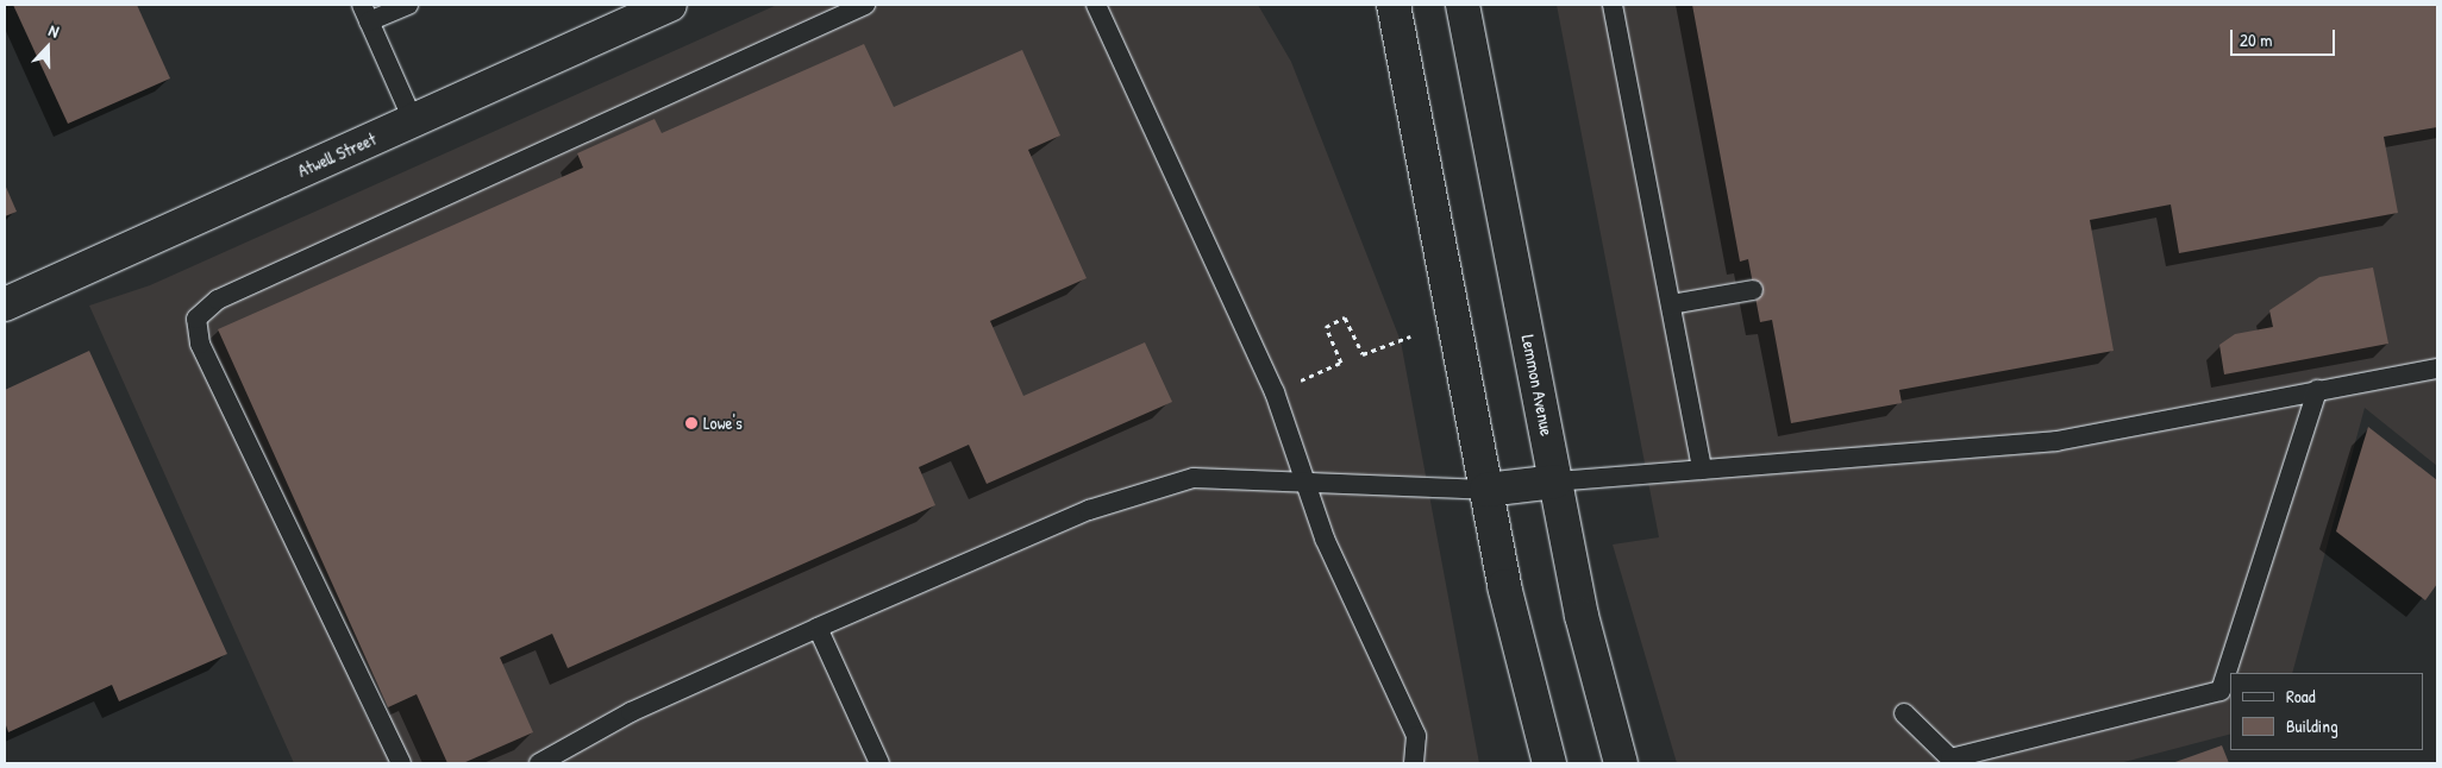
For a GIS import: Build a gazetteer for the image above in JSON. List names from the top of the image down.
{
  "streets": {
    "main road": ["Atwell Street", "Lemmon Avenue"]
  },
  "places": ["Lowe's"],
  "legend": ["Road", "Building"],
  "scale_bar": "20 m",
  "north": "top"
}
